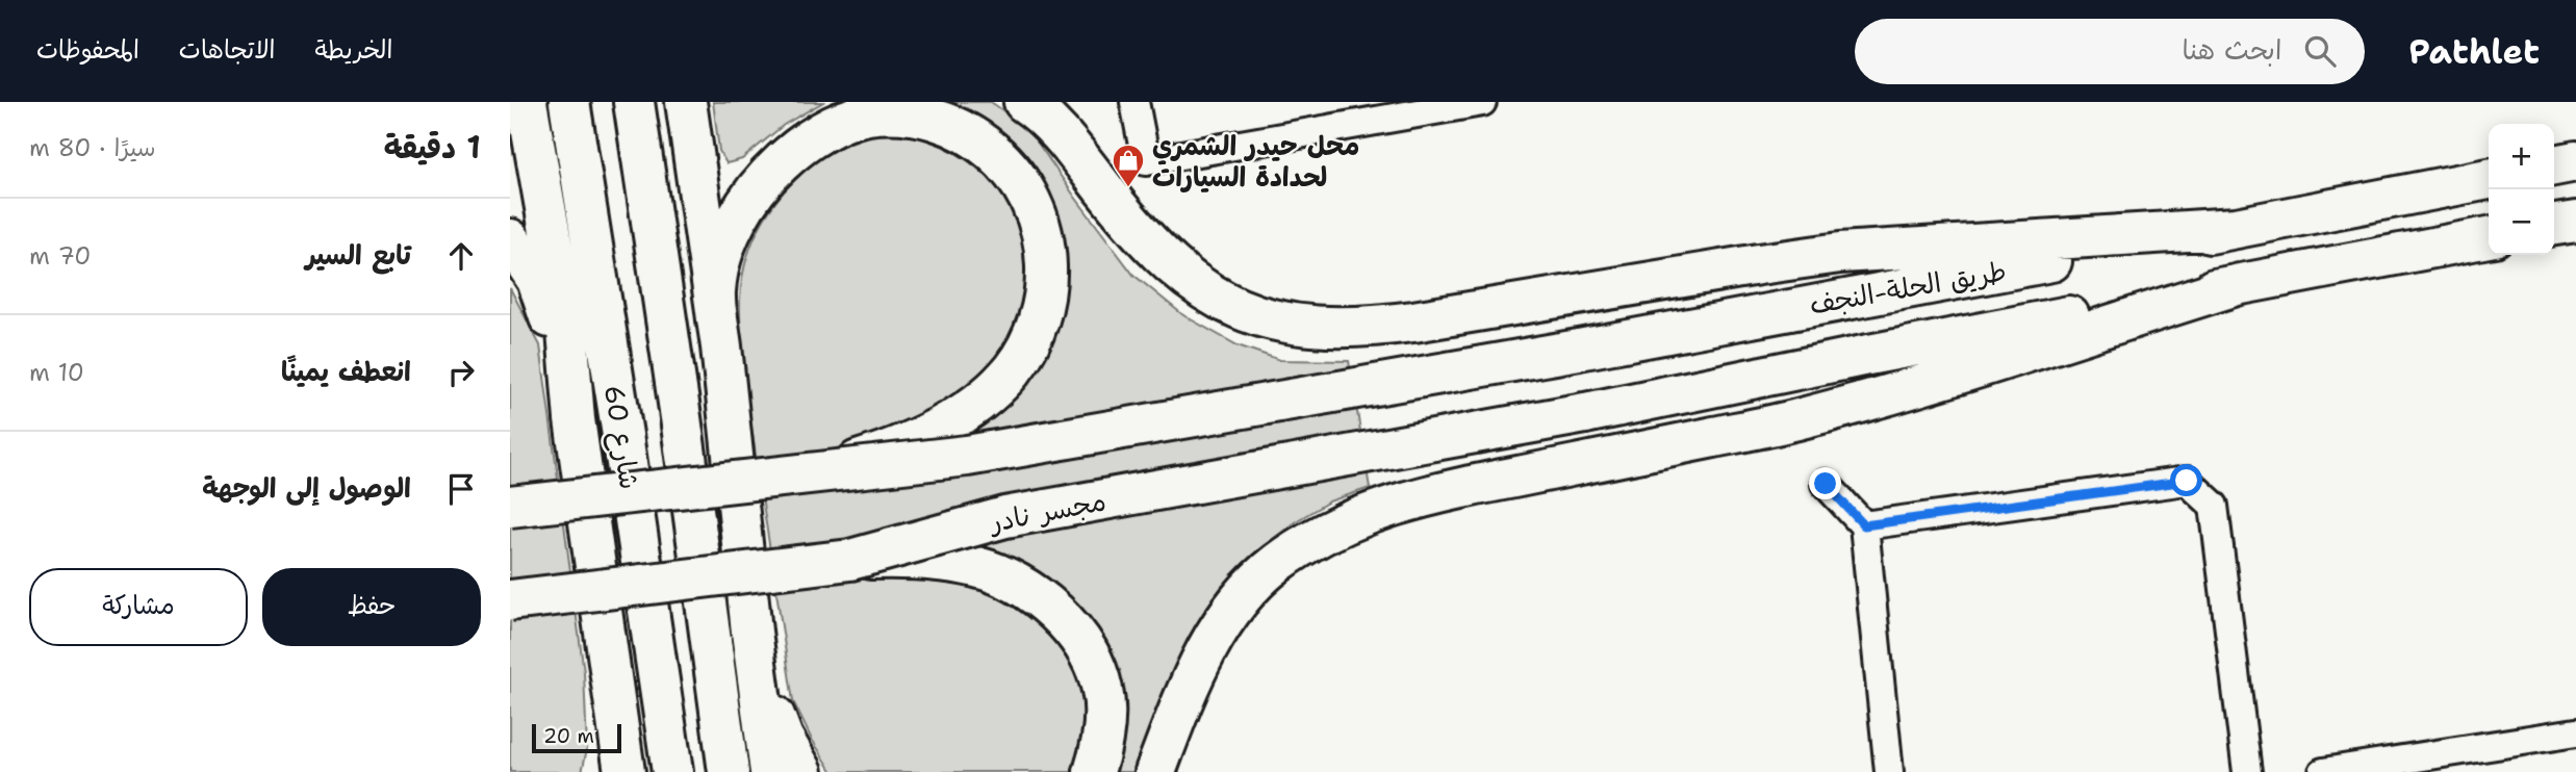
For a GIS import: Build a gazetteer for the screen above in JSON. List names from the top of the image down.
{
  "streets": {
    "highway": ["طريق الحلة-النجف", "شارع 60", "مجسر نادر"]
  },
  "places": {
    "shop": ["محل حيدر الشمري لحدادة السيارات"]
  },
  "scale_bar": "20 m",
  "page": {
    "header": "Pathlet",
    "search": "ابحث هنا",
    "nav": ["الخريطة", "الاتجاهات", "المحفوظات"],
    "heading": ["1 دقيقة", "سيرًا · 80 m"],
    "map_buttons": ["+", "−"],
    "list": [
      ["تابع السير", "70 m"],
      ["انعطف يمينًا", "10 m"],
      "الوصول إلى الوجهة"
    ],
    "buttons": ["حفظ", "مشاركة"],
    "scale": "20 m"
  }
}
